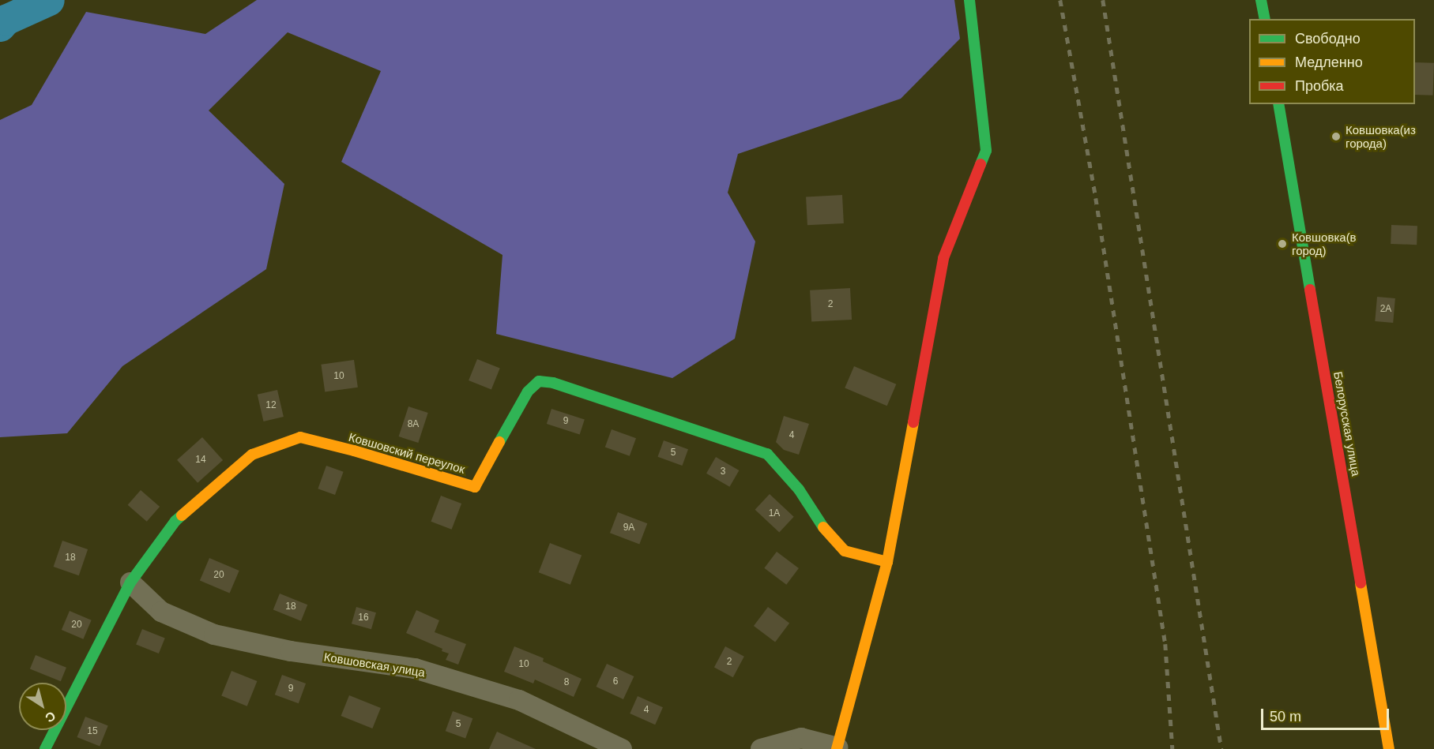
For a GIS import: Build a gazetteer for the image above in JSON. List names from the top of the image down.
{
  "streets": {
    "street": ["Белорусская улица", "Ковшовский переулок", "Ковшовская улица"]
  },
  "crossings": [
    ["Ковшовский переулок", "Ковшовская улица"]
  ],
  "places": ["Ковшовка(из города)", "Ковшовка(в город)"],
  "house_numbers": [
    "2",
    "2А",
    "10",
    "12",
    "9",
    "8А",
    "4",
    "5",
    "14",
    "3",
    "1А",
    "9А",
    "18",
    "20",
    "18",
    "16",
    "20",
    "2",
    "10",
    "6",
    "8",
    "9",
    "4",
    "5",
    "15"
  ],
  "legend": ["Свободно", "Медленно", "Пробка"],
  "scale_bar": "50 m",
  "north": "bottom right"
}
